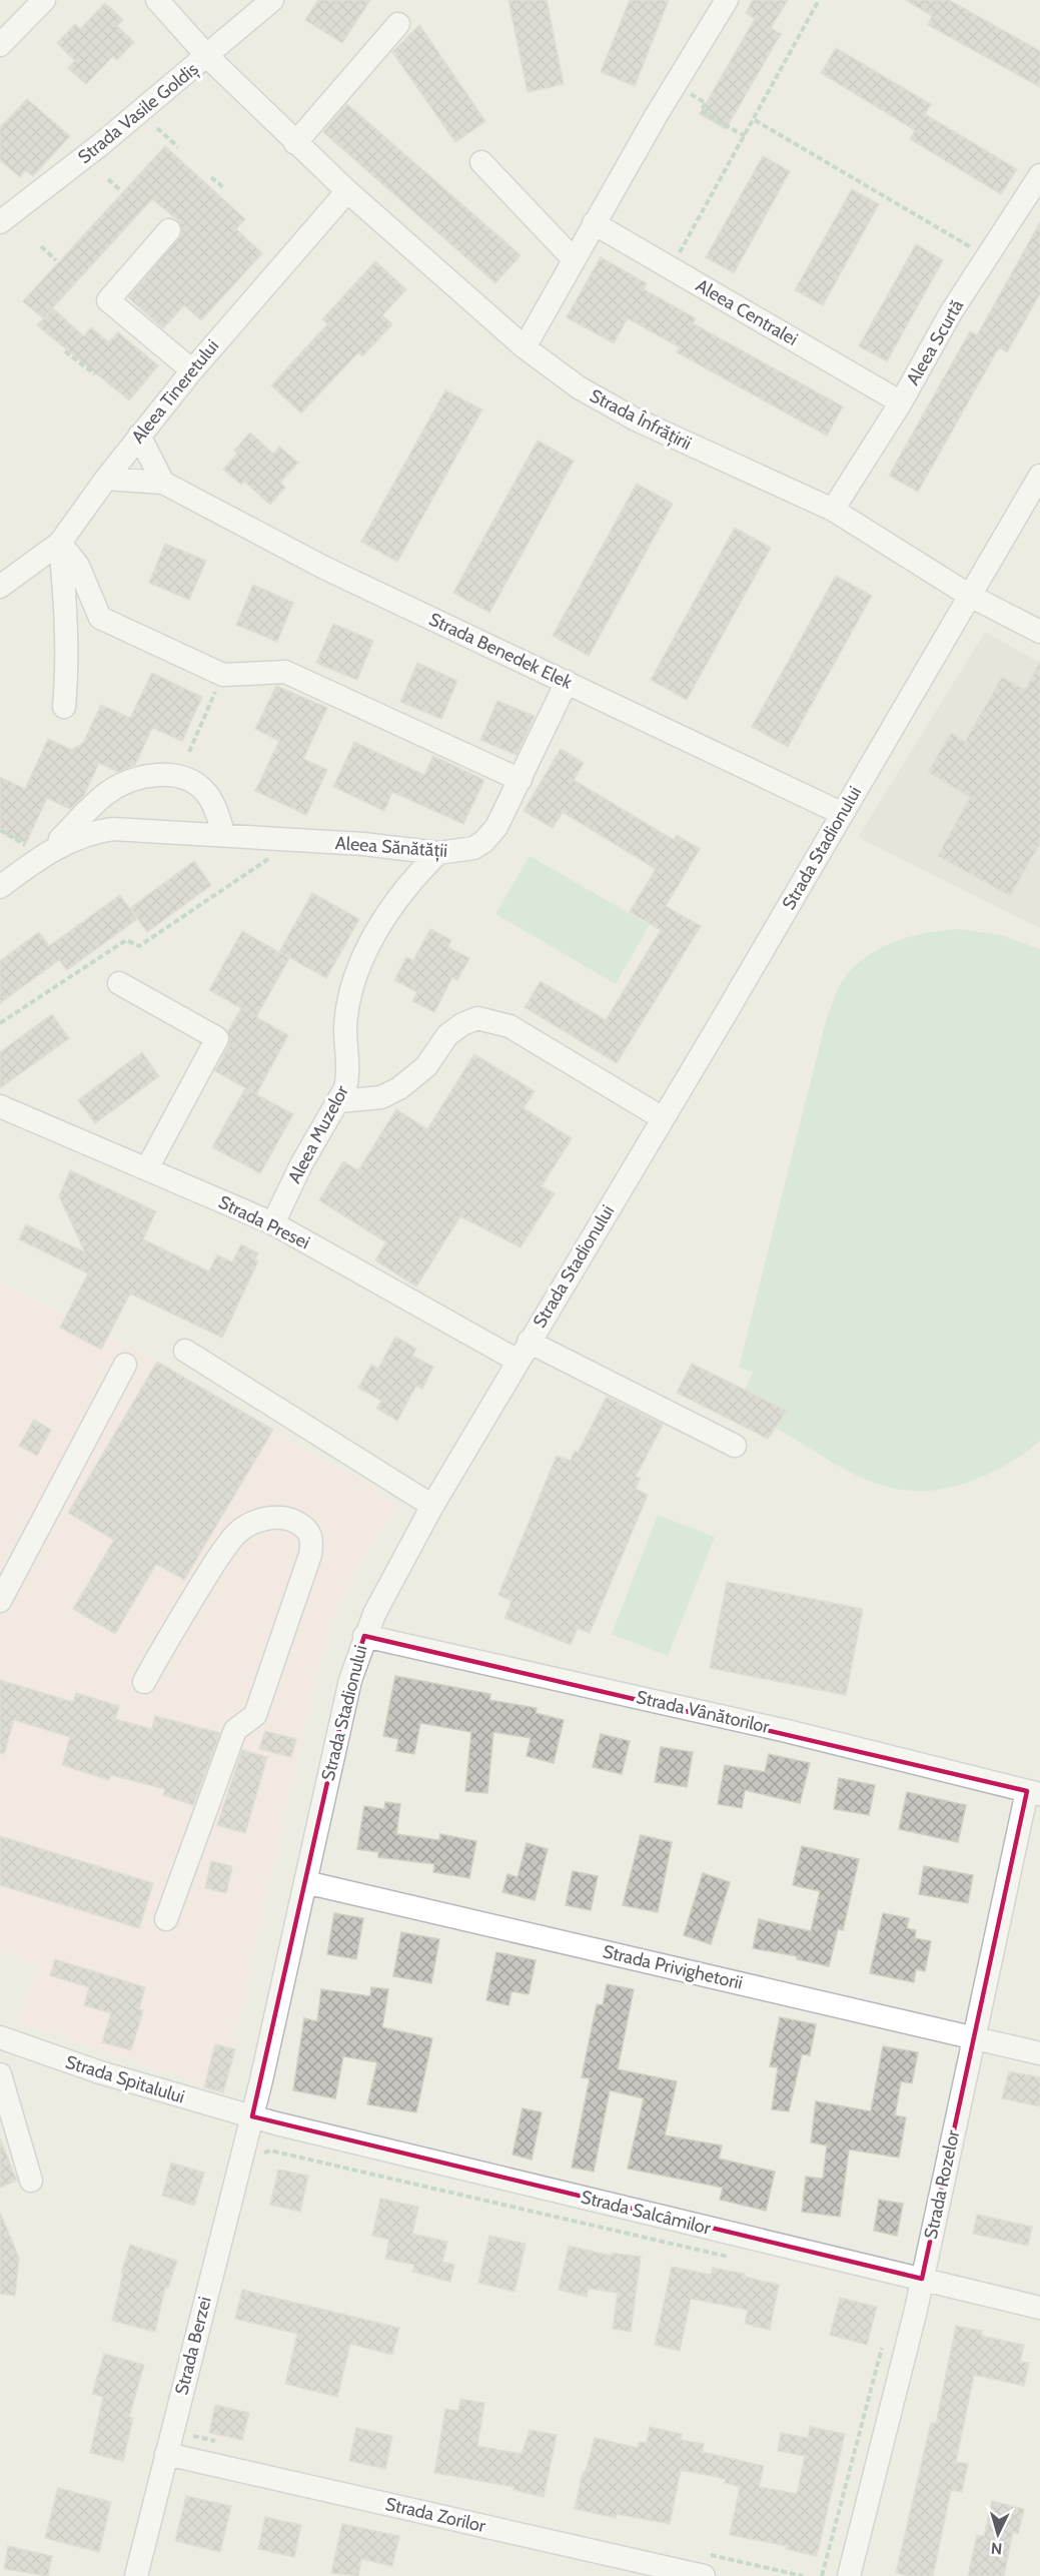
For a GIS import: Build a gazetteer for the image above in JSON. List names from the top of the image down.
{
  "streets": {
    "street": [
      "Strada Vasile Goldiș",
      "Aleea Centralei",
      "Aleea Scurtă",
      "Aleea Tineretului",
      "Strada Înfrățirii",
      "Strada Benedek Elek",
      "Aleea Sănătății",
      "Strada Stadionului",
      "Aleea Muzelor",
      "Strada Presei",
      "Strada Vânătorilor",
      "Strada Privighetorii",
      "Strada Spitalului",
      "Strada Rozelor",
      "Strada Salcâmilor",
      "Strada Berzei",
      "Strada Zorilor"
    ]
  },
  "crossings": [
    ["Strada Vasile Goldiș", "Strada Înfrățirii"],
    ["Aleea Centralei", "Aleea Scurtă"],
    ["Aleea Scurtă", "Strada Înfrățirii"],
    ["Aleea Tineretului", "Strada Înfrățirii"],
    ["Aleea Tineretului", "Strada Benedek Elek"],
    ["Strada Înfrățirii", "Strada Stadionului"],
    ["Strada Benedek Elek", "Aleea Sănătății"],
    ["Strada Benedek Elek", "Strada Stadionului"],
    ["Aleea Sănătății", "Aleea Muzelor"],
    ["Strada Stadionului", "Strada Presei"],
    ["Strada Stadionului", "Strada Vânătorilor"],
    ["Strada Stadionului", "Strada Privighetorii"],
    ["Strada Stadionului", "Strada Spitalului"],
    ["Strada Stadionului", "Strada Salcâmilor"],
    ["Strada Stadionului", "Strada Berzei"],
    ["Aleea Muzelor", "Strada Presei"],
    ["Strada Vânătorilor", "Strada Rozelor"],
    ["Strada Privighetorii", "Strada Rozelor"],
    ["Strada Spitalului", "Strada Salcâmilor"],
    ["Strada Spitalului", "Strada Berzei"],
    ["Strada Rozelor", "Strada Salcâmilor"],
    ["Strada Salcâmilor", "Strada Berzei"],
    ["Strada Berzei", "Strada Zorilor"]
  ],
  "north": "bottom"
}
